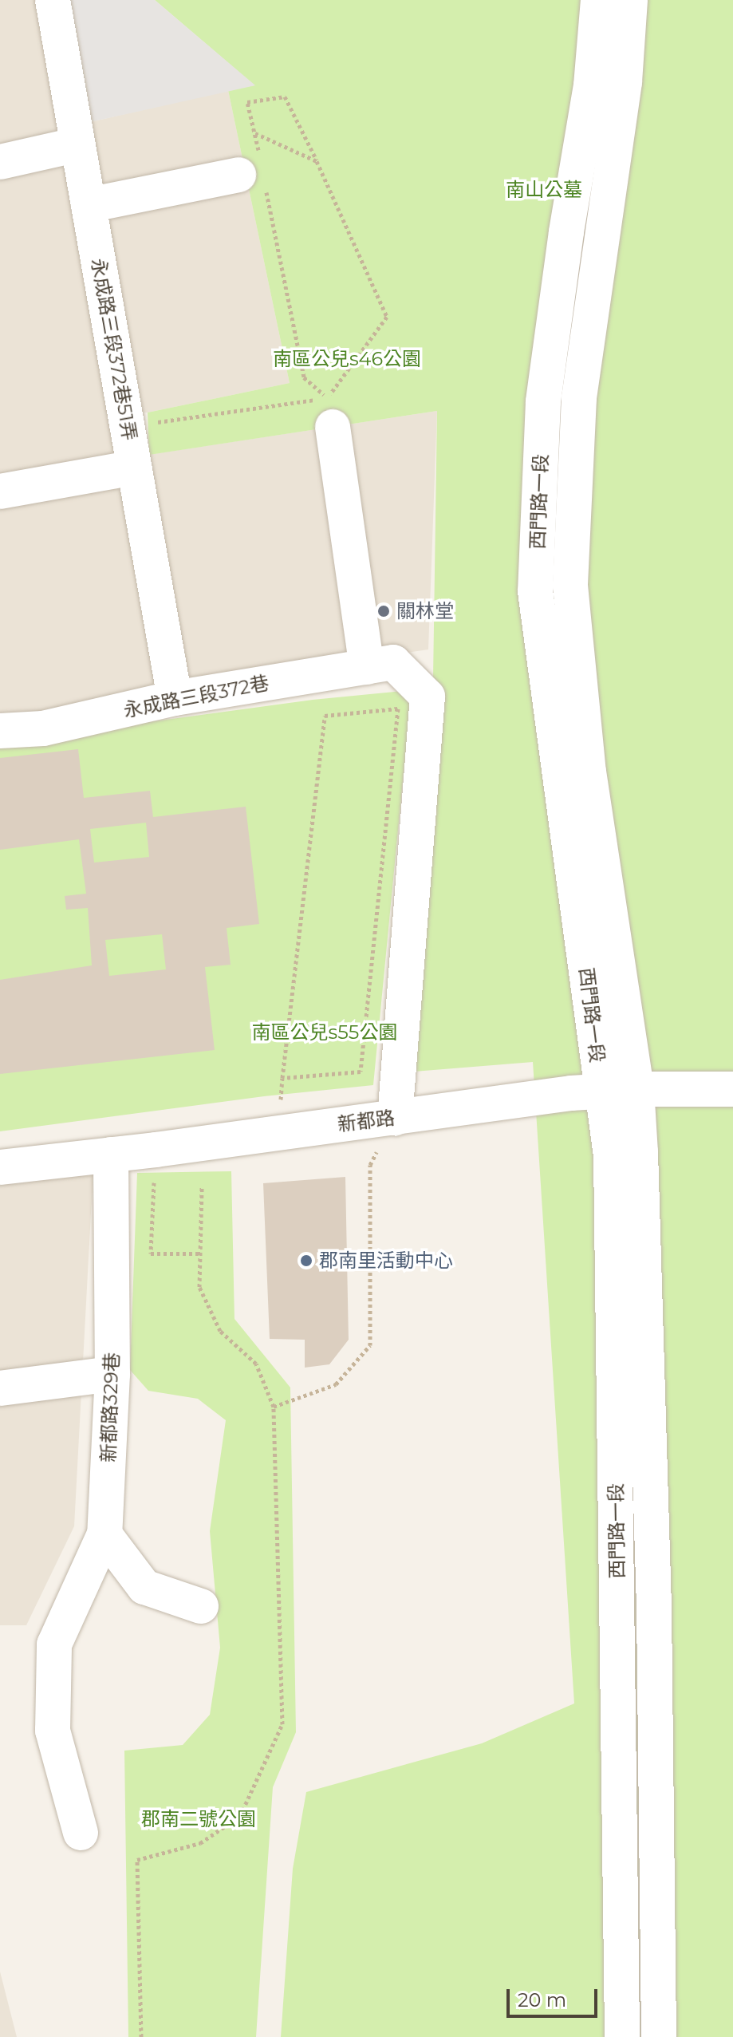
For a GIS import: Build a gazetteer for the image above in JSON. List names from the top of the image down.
{
  "streets": {
    "street": [
      "永成路三段372巷51弄",
      "西門路一段",
      "永成路三段372巷",
      "新都路",
      "新都路329巷"
    ]
  },
  "crossings": [
    ["永成路三段372巷51弄", "永成路三段372巷"],
    ["西門路一段", "新都路"],
    ["新都路", "新都路329巷"]
  ],
  "parks": [
    "南山公墓",
    "南區公兒s46公園",
    "南區公兒s55公園",
    "郡南二號公園"
  ],
  "places": ["關林堂", "郡南里活動中心"],
  "scale_bar": "20 m"
}
